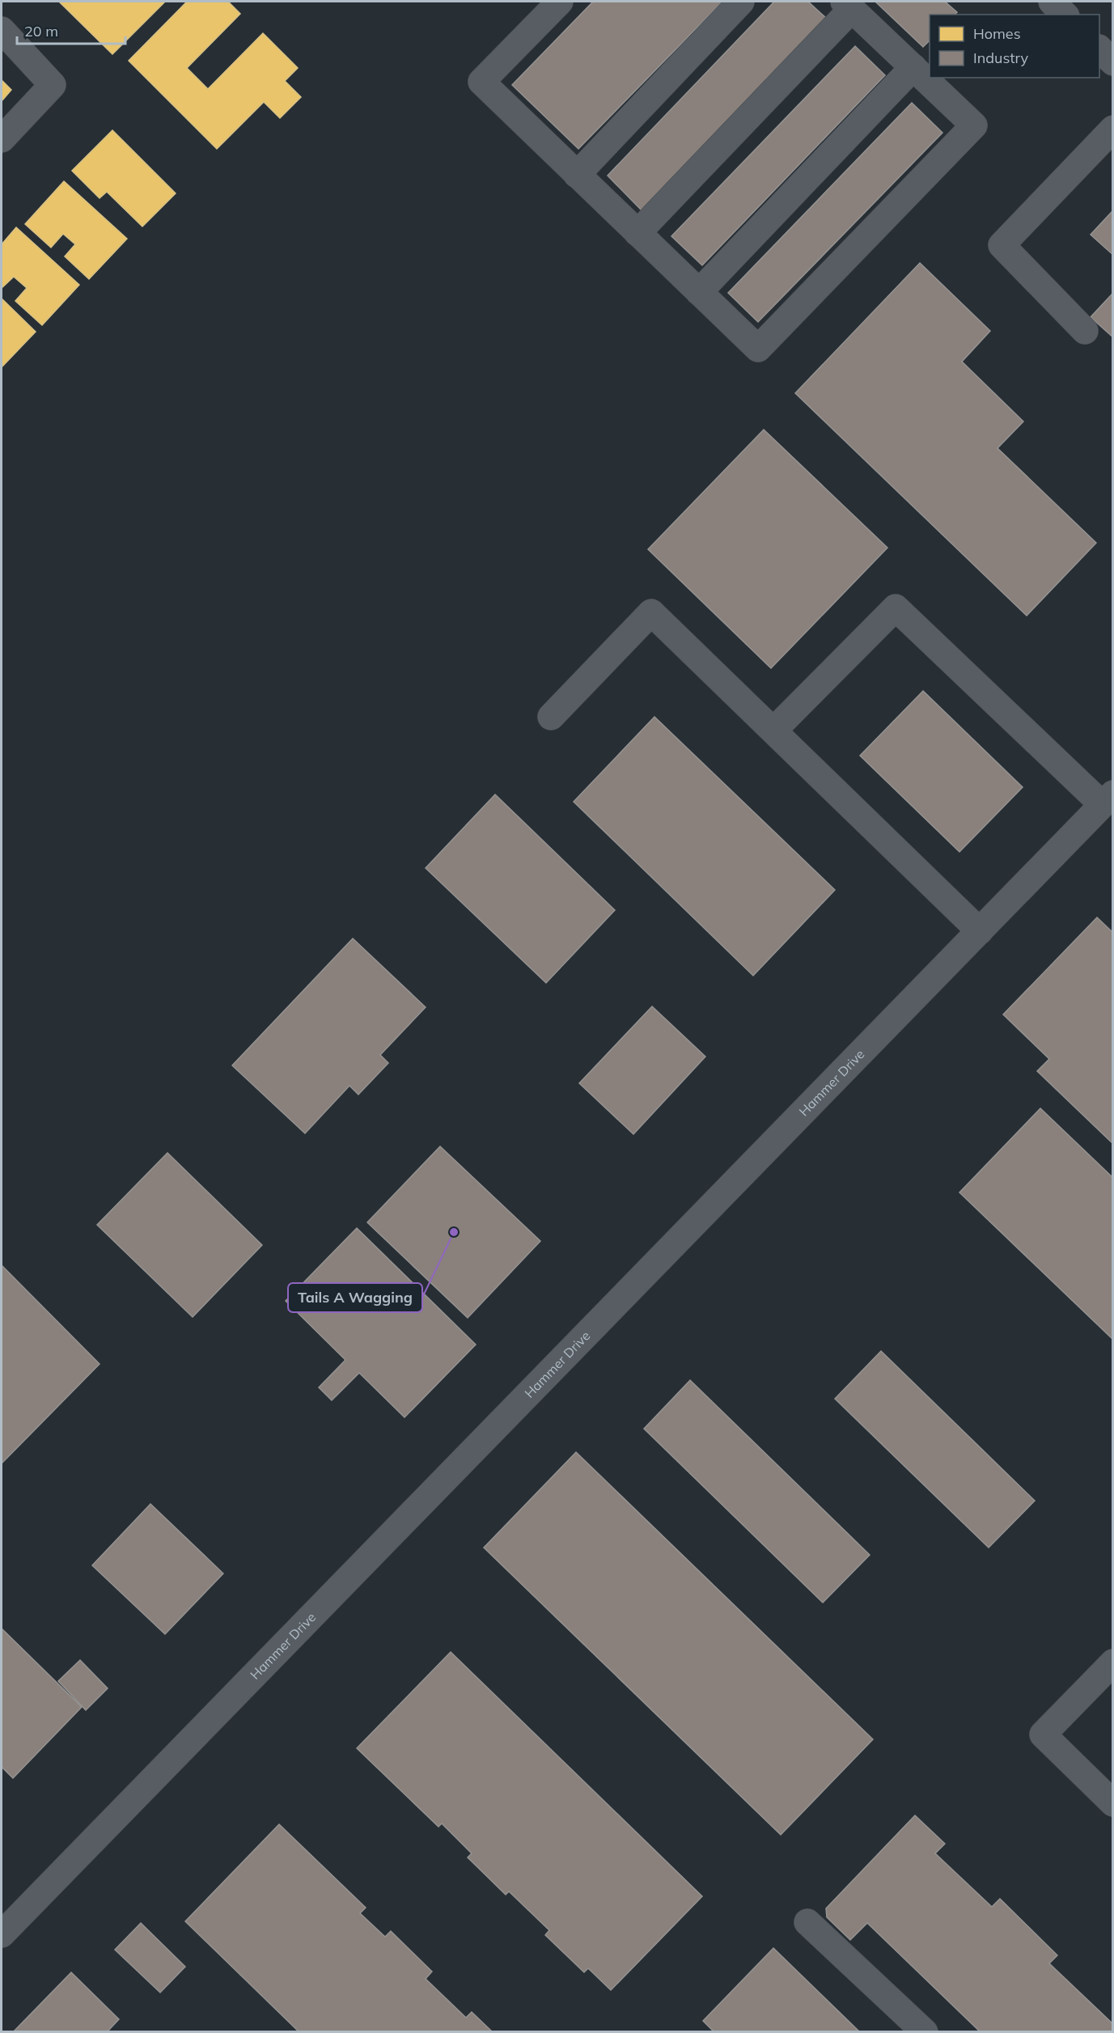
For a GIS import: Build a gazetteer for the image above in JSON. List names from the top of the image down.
{
  "streets": {
    "street": ["Hammer Drive"]
  },
  "places": ["Tails A Wagging"],
  "legend": ["Homes", "Industry"],
  "scale_bar": "20 m"
}
